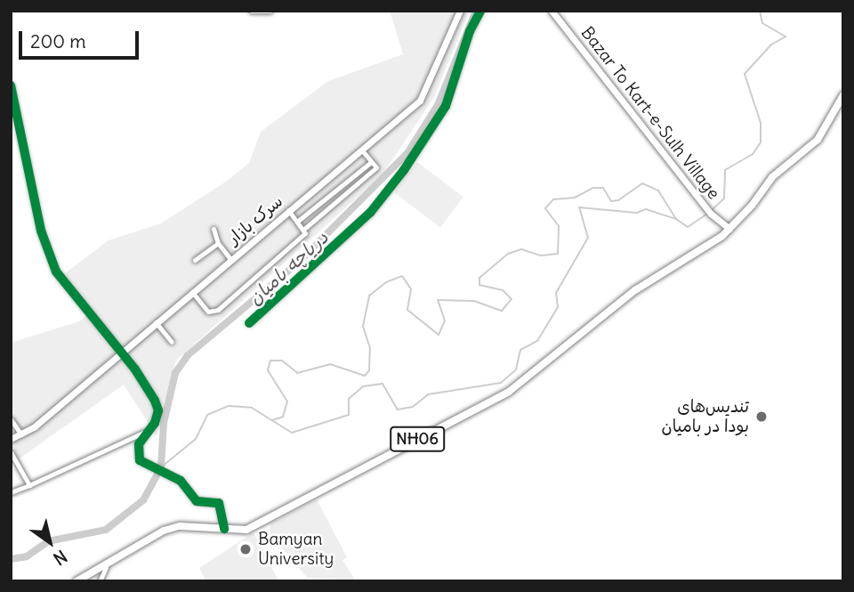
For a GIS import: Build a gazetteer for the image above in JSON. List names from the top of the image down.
{
  "streets": {
    "main road": ["Bazar To Kart-e-Sulh Village", "سرک بازار", "NH06"]
  },
  "crossings": [
    ["Bazar To Kart-e-Sulh Village", "NH06"]
  ],
  "water": ["دریاچه بامیان"],
  "places": ["تندیس‌های بودا در بامیان", "Bamyan University"],
  "scale_bar": "200 m",
  "north": "bottom right"
}
